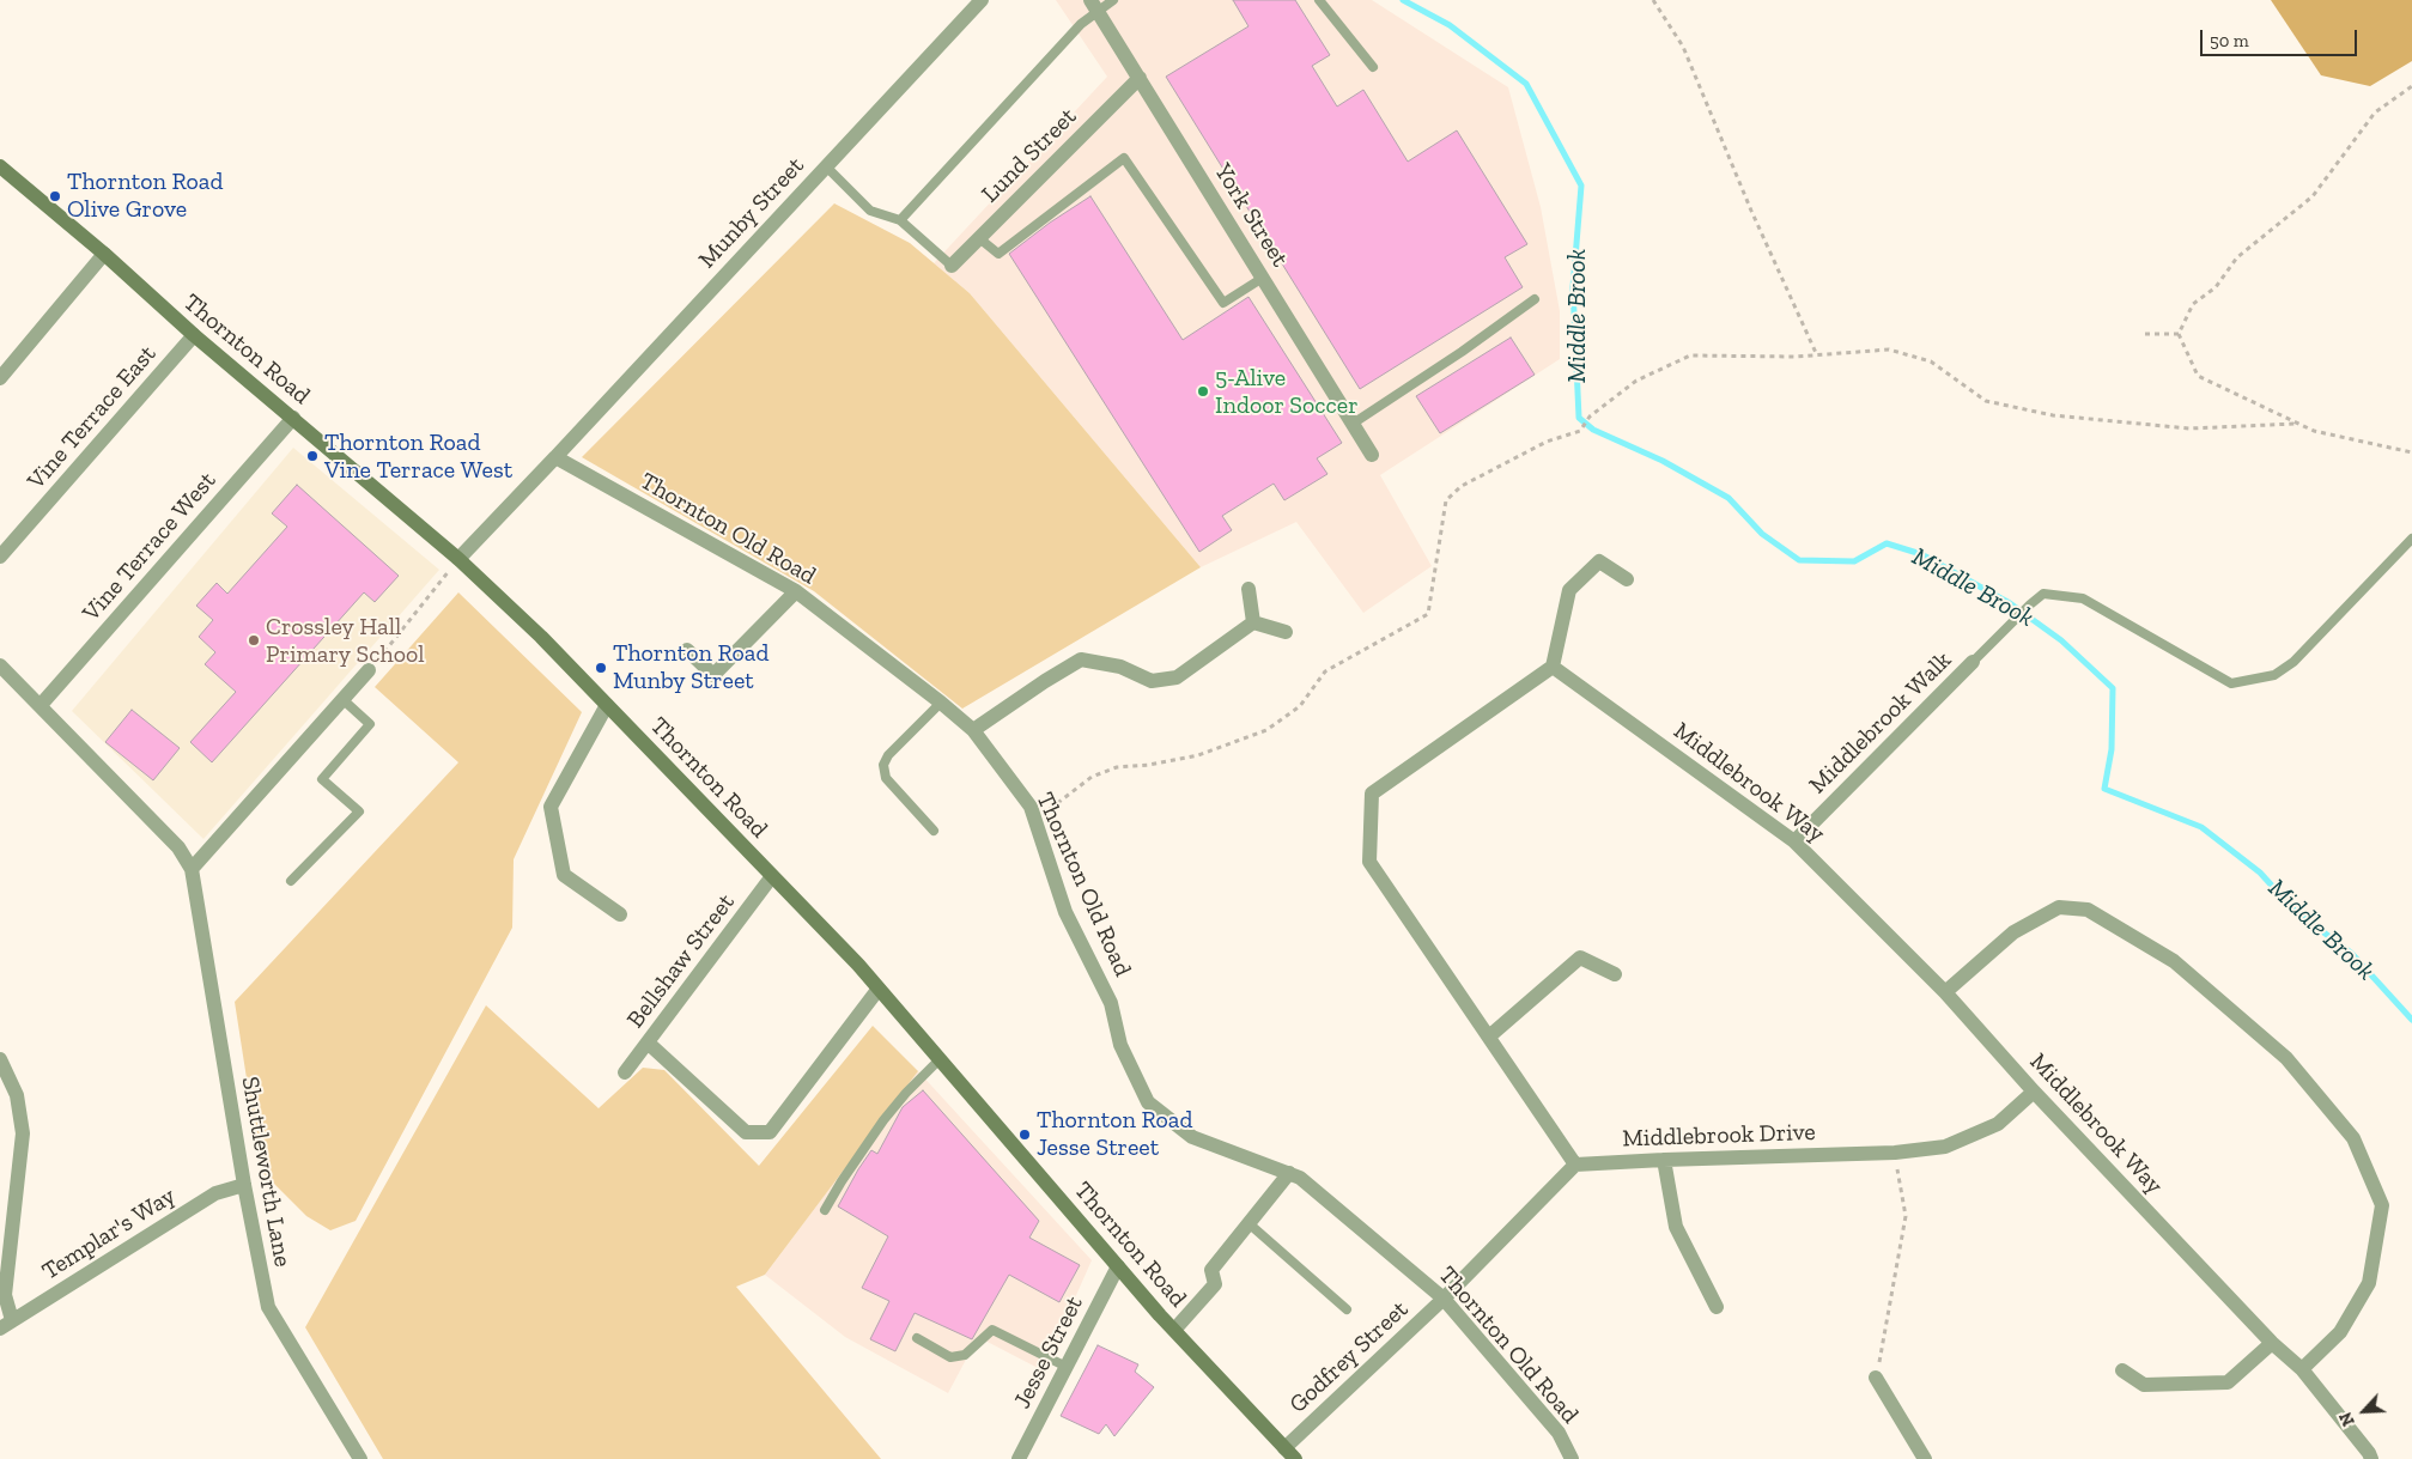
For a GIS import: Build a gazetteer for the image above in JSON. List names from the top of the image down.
{
  "streets": {
    "main road": ["Thornton Road"],
    "street": [
      "Lund Street",
      "Munby Street",
      "York Street",
      "Vine Terrace East",
      "Thornton Old Road",
      "Vine Terrace West",
      "Middlebrook Walk",
      "Middlebrook Way",
      "Bellshaw Street",
      "Middlebrook Drive",
      "Shuttleworth Lane",
      "Templar's Way",
      "Jesse Street",
      "Godfrey Street"
    ]
  },
  "crossings": [
    ["Lund Street", "York Street"],
    ["Munby Street", "Thornton Old Road"],
    ["Thornton Road", "Vine Terrace East"],
    ["Thornton Road", "Vine Terrace West"],
    ["Thornton Road", "Bellshaw Street"],
    ["Thornton Road", "Jesse Street"],
    ["Thornton Road", "Godfrey Street"],
    ["Thornton Old Road", "Godfrey Street"],
    ["Vine Terrace West", "Shuttleworth Lane"],
    ["Middlebrook Walk", "Middlebrook Way"],
    ["Middlebrook Way", "Middlebrook Drive"],
    ["Shuttleworth Lane", "Templar's Way"]
  ],
  "water": ["Middle Brook"],
  "places": [
    "Thornton Road Olive Grove",
    "5-Alive Indoor Soccer",
    "Thornton Road Vine Terrace West",
    "Crossley Hall Primary School",
    "Thornton Road Munby Street",
    "Thornton Road Jesse Street"
  ],
  "scale_bar": "50 m",
  "north": "bottom left"
}
